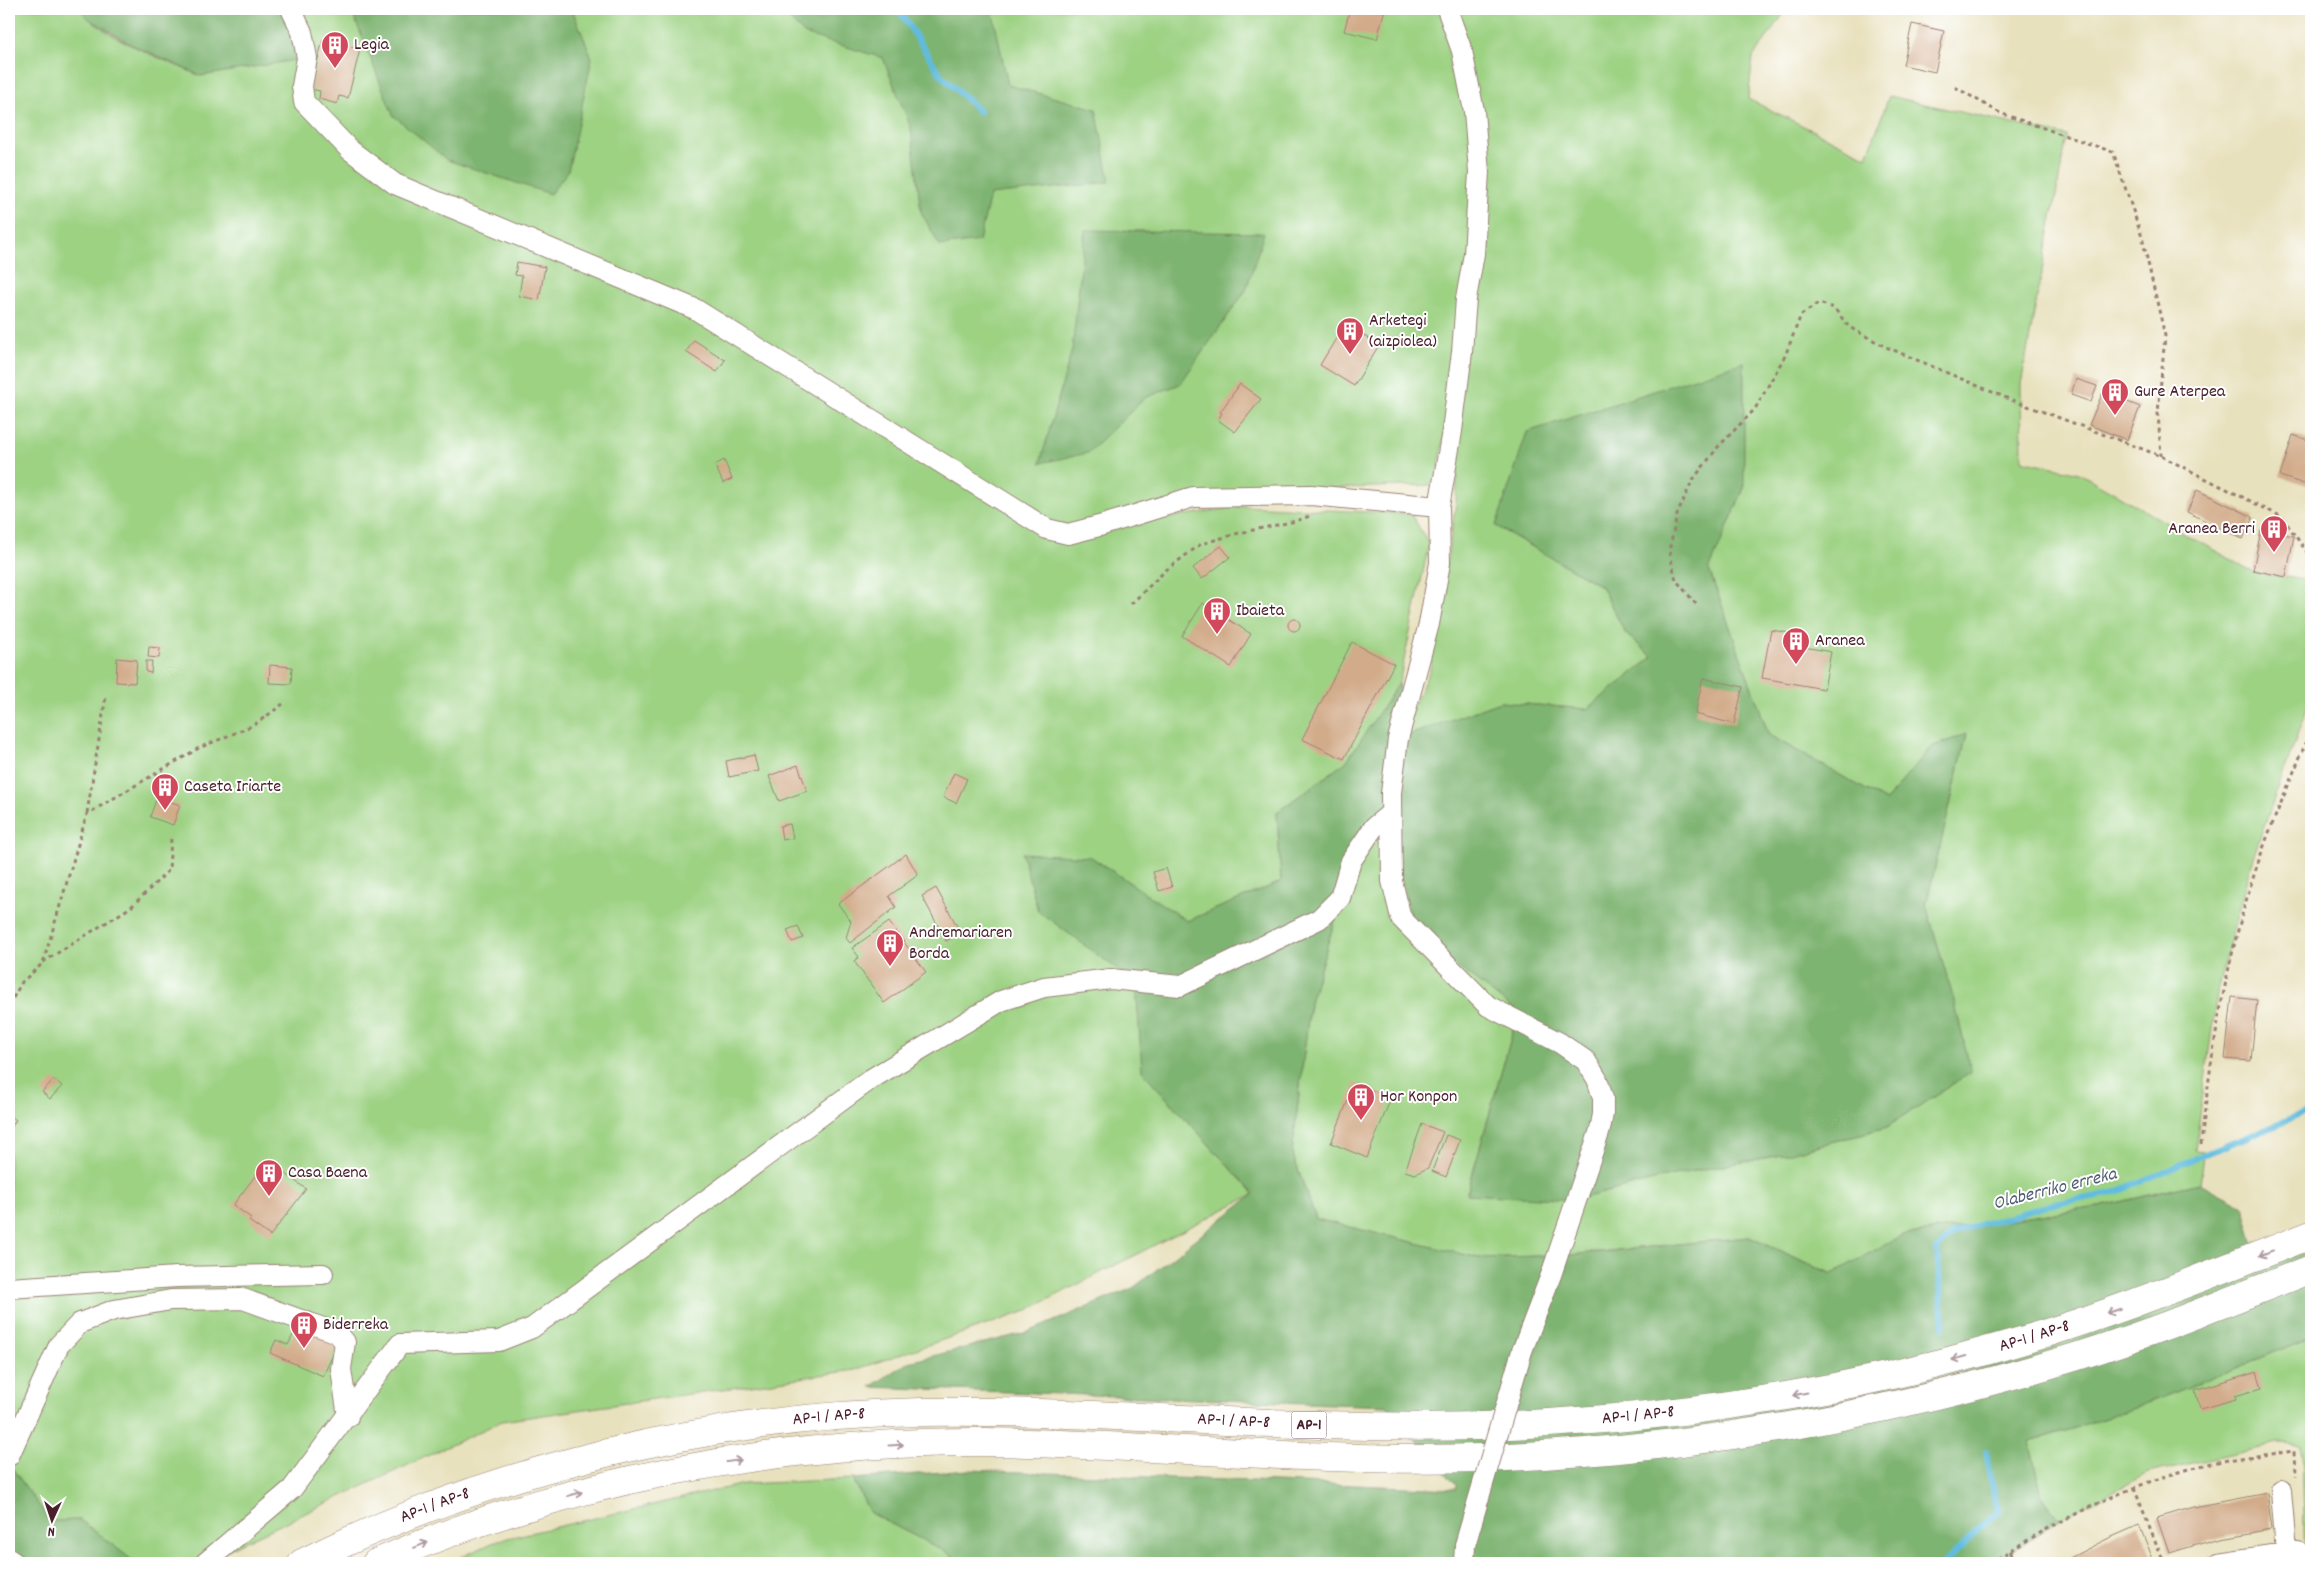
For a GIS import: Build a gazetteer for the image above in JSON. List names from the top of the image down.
{
  "streets": {
    "highway": ["AP-1 / AP-8", "AP-1"]
  },
  "water": ["Olaberriko erreka"],
  "places": {
    "building": [
      "Legia",
      "Arketegi (aizpiolea)",
      "Gure Aterpea",
      "Aranea Berri",
      "Ibaieta",
      "Aranea",
      "Caseta Iriarte",
      "Andremariaren Borda",
      "Hor Konpon",
      "Casa Baena",
      "Biderreka"
    ]
  },
  "north": "bottom"
}
